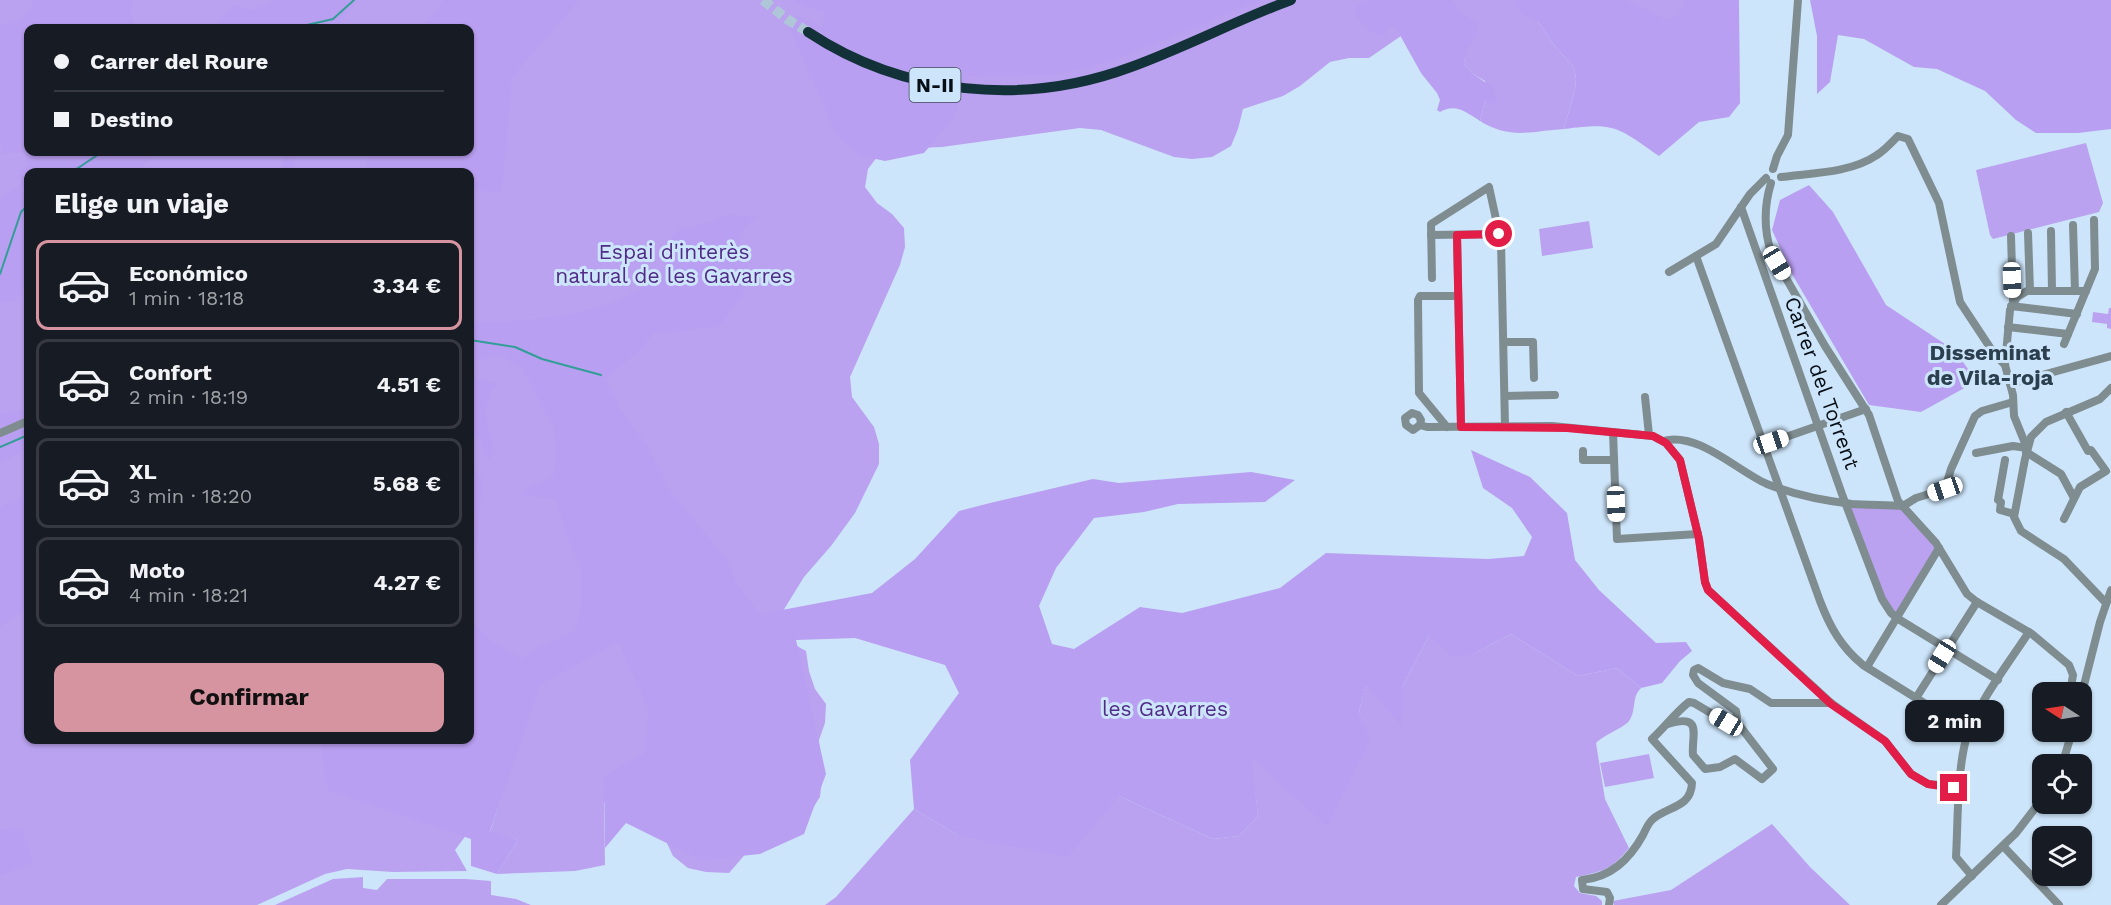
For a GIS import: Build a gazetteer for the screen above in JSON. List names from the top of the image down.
{
  "streets": {
    "highway": ["N-II"],
    "street": ["Carrer del Torrent"]
  },
  "districts": ["Disseminat de Vila-roja"],
  "parks": ["Espai d'interès natural de les Gavarres", "les Gavarres"],
  "north": "left",
  "page": {
    "banner": ["Carrer del Roure", "Destino"],
    "heading": "Elige un viaje",
    "list": [
      {
        "name": "Económico",
        "note": "1 min · 18:18",
        "value": "3.34 €"
      },
      {
        "name": "Confort",
        "note": "2 min · 18:19",
        "value": "4.51 €"
      },
      {
        "name": "XL",
        "note": "3 min · 18:20",
        "value": "5.68 €"
      },
      {
        "name": "Moto",
        "note": "4 min · 18:21",
        "value": "4.27 €"
      }
    ],
    "buttons": "Confirmar",
    "bubble": "2 min"
  }
}
